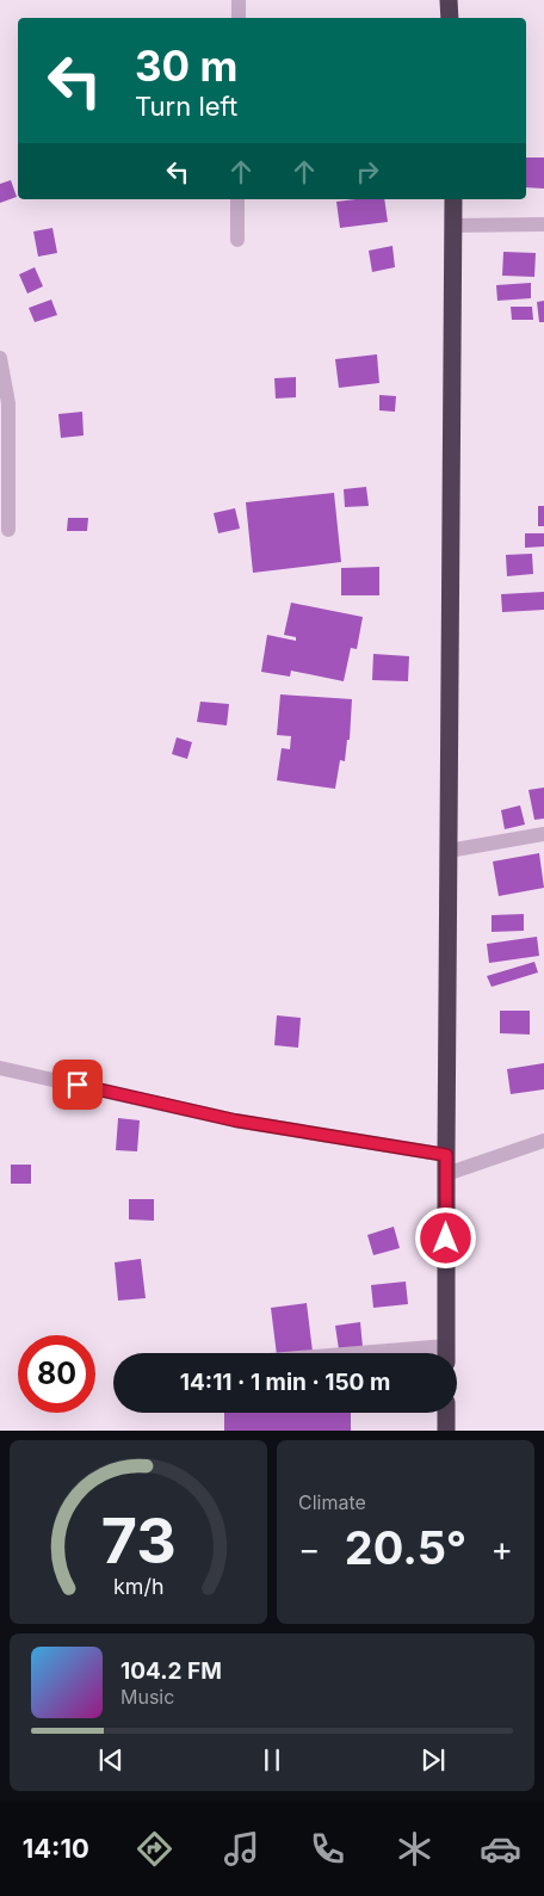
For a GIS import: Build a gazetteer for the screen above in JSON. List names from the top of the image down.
{
  "page": {
    "turn": ["30 m", "Turn left"],
    "limit": "80",
    "trip": "14:11 · 1 min · 150 m",
    "tile": "Climate",
    "heat": ["−", "20.5°", "+"],
    "song": ["104.2 FM", "Music"],
    "tabs": "14:10",
    "gauge": ["73", "km/h"]
  }
}
